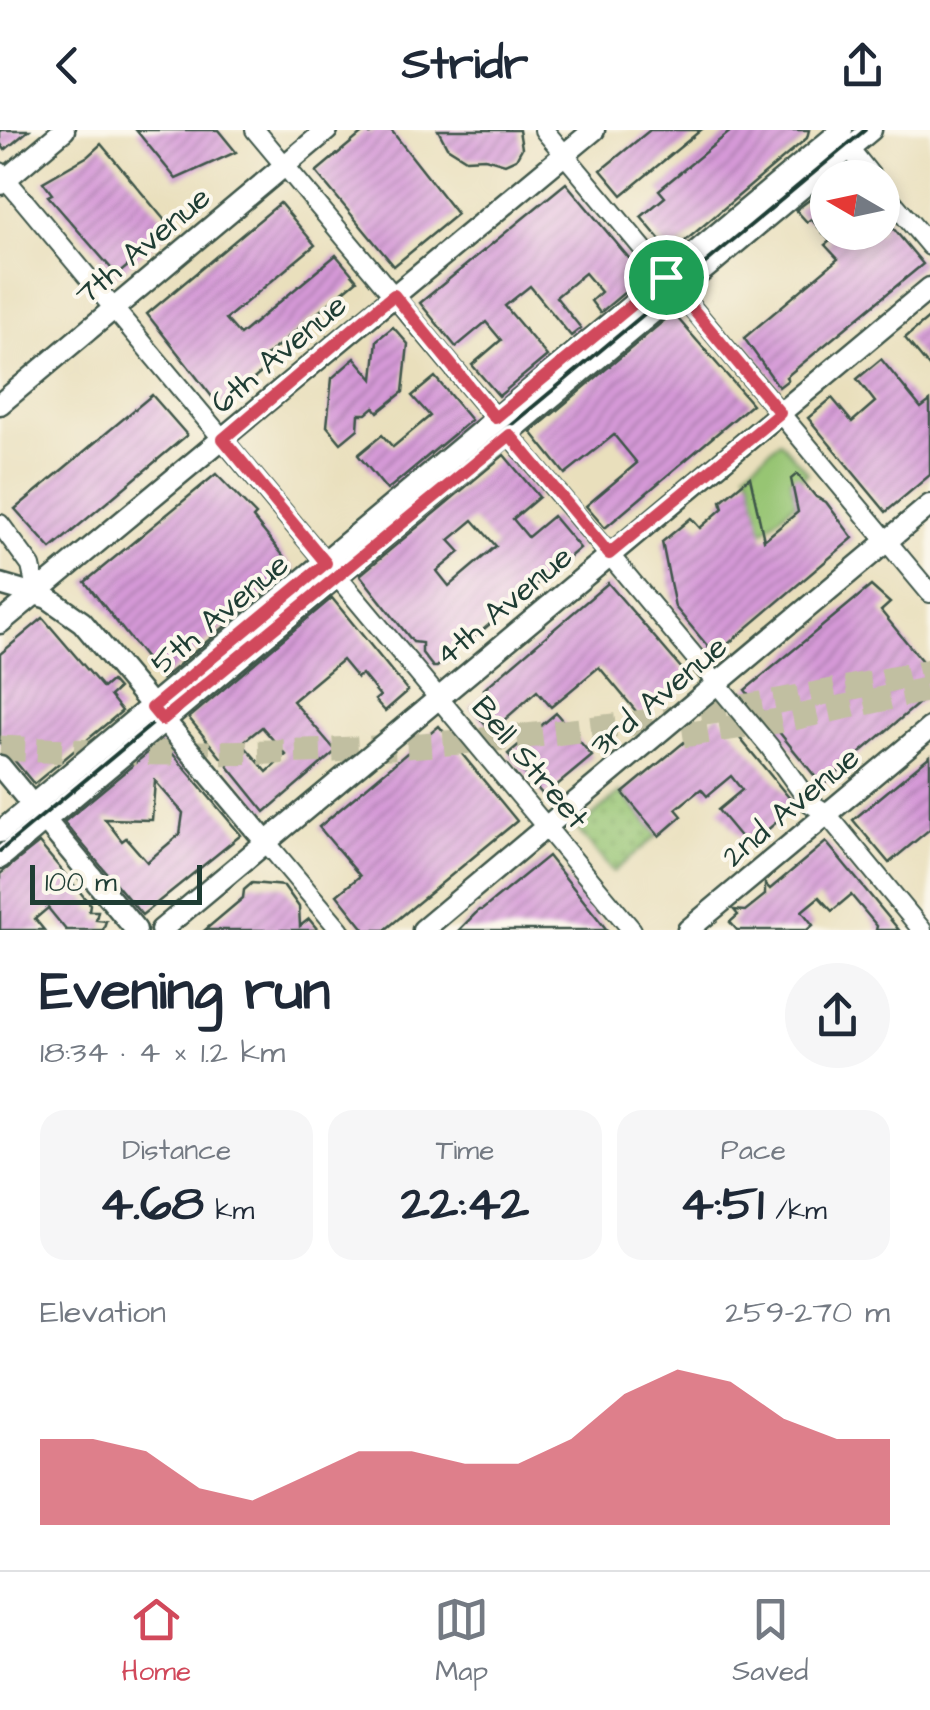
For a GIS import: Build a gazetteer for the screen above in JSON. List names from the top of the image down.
{
  "streets": {
    "main road": [
      "7th Avenue",
      "6th Avenue",
      "4th Avenue",
      "5th Avenue",
      "3rd Avenue",
      "2nd Avenue"
    ],
    "street": ["Bell Street"]
  },
  "crossings": [
    ["7th Avenue", "Bell Street"],
    ["6th Avenue", "Bell Street"],
    ["4th Avenue", "Bell Street"],
    ["5th Avenue", "Bell Street"],
    ["3rd Avenue", "Bell Street"]
  ],
  "scale_bar": "100 m",
  "north": "left",
  "page": {
    "header": "Stridr",
    "scale": "100 m",
    "heading": ["Evening run", "18:34 · 4 × 1.2 km"],
    "stats": [
      ["Distance", "4.68 km"],
      ["Time", "22:42"],
      ["Pace", "4:51 /km"]
    ],
    "chart": ["Elevation", "259–270 m"],
    "tabs": ["Home", "Map", "Saved"]
  }
}
